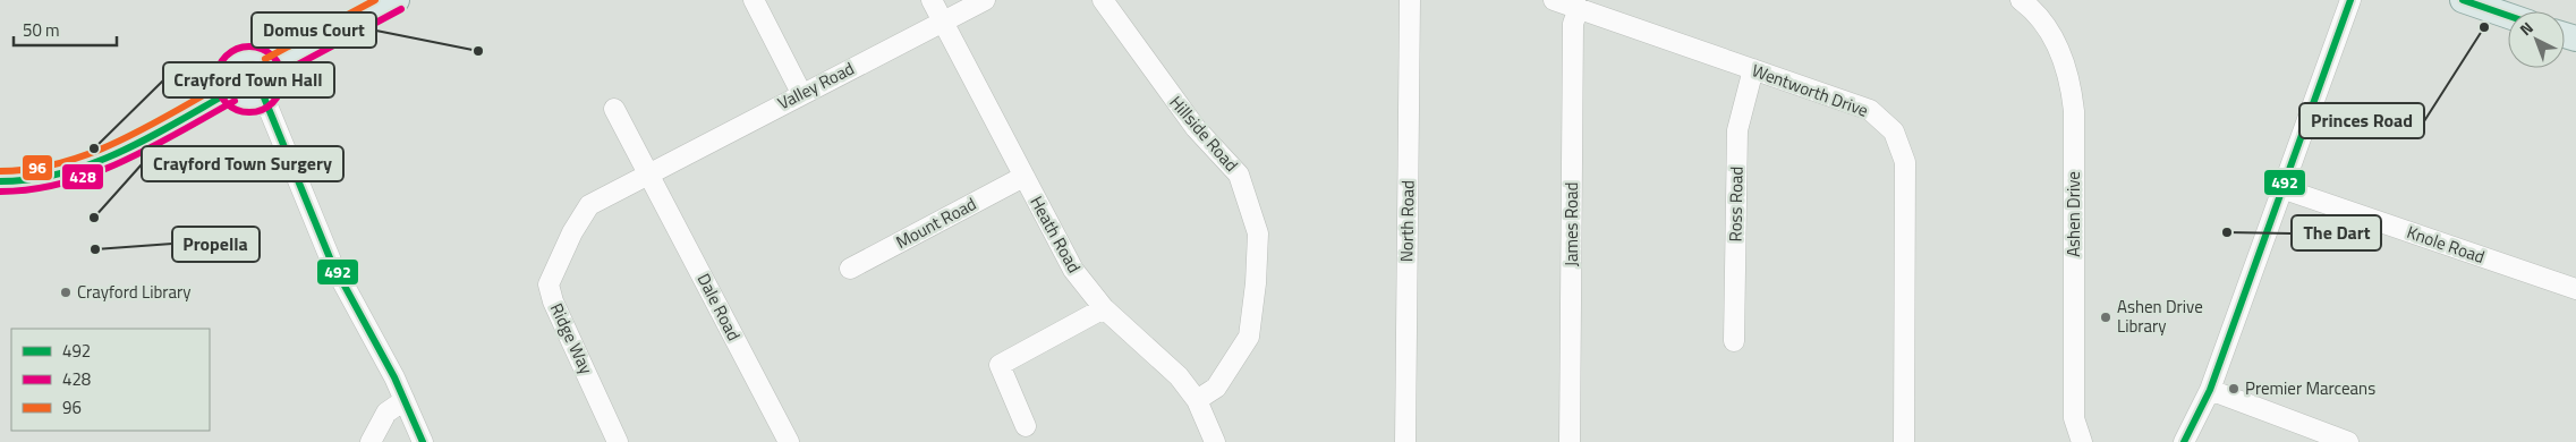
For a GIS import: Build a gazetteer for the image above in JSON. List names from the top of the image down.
{
  "streets": {
    "street": [
      "Valley Road",
      "Wentworth Drive",
      "Hillside Road",
      "Ross Road",
      "Ashen Drive",
      "North Road",
      "Mount Road",
      "James Road",
      "Heath Road",
      "Knole Road",
      "Dale Road",
      "Ridge Way"
    ]
  },
  "crossings": [
    ["Valley Road", "Heath Road"],
    ["Valley Road", "Dale Road"],
    ["Valley Road", "Ridge Way"],
    ["Wentworth Drive", "Ross Road"],
    ["Wentworth Drive", "James Road"],
    ["Hillside Road", "Heath Road"],
    ["Mount Road", "Heath Road"],
    ["Dale Road", "Ridge Way"]
  ],
  "places": [
    "Princes Road",
    "Domus Court",
    "Crayford Town Hall",
    "Crayford Town Surgery",
    "The Dart",
    "Propella",
    "Crayford Library",
    "Ashen Drive Library",
    "Premier Marceans"
  ],
  "lines": ["transit line 492", "transit line 96", "transit line 428"],
  "legend": ["492", "428", "96"],
  "scale_bar": "50 m",
  "north": "top left"
}
